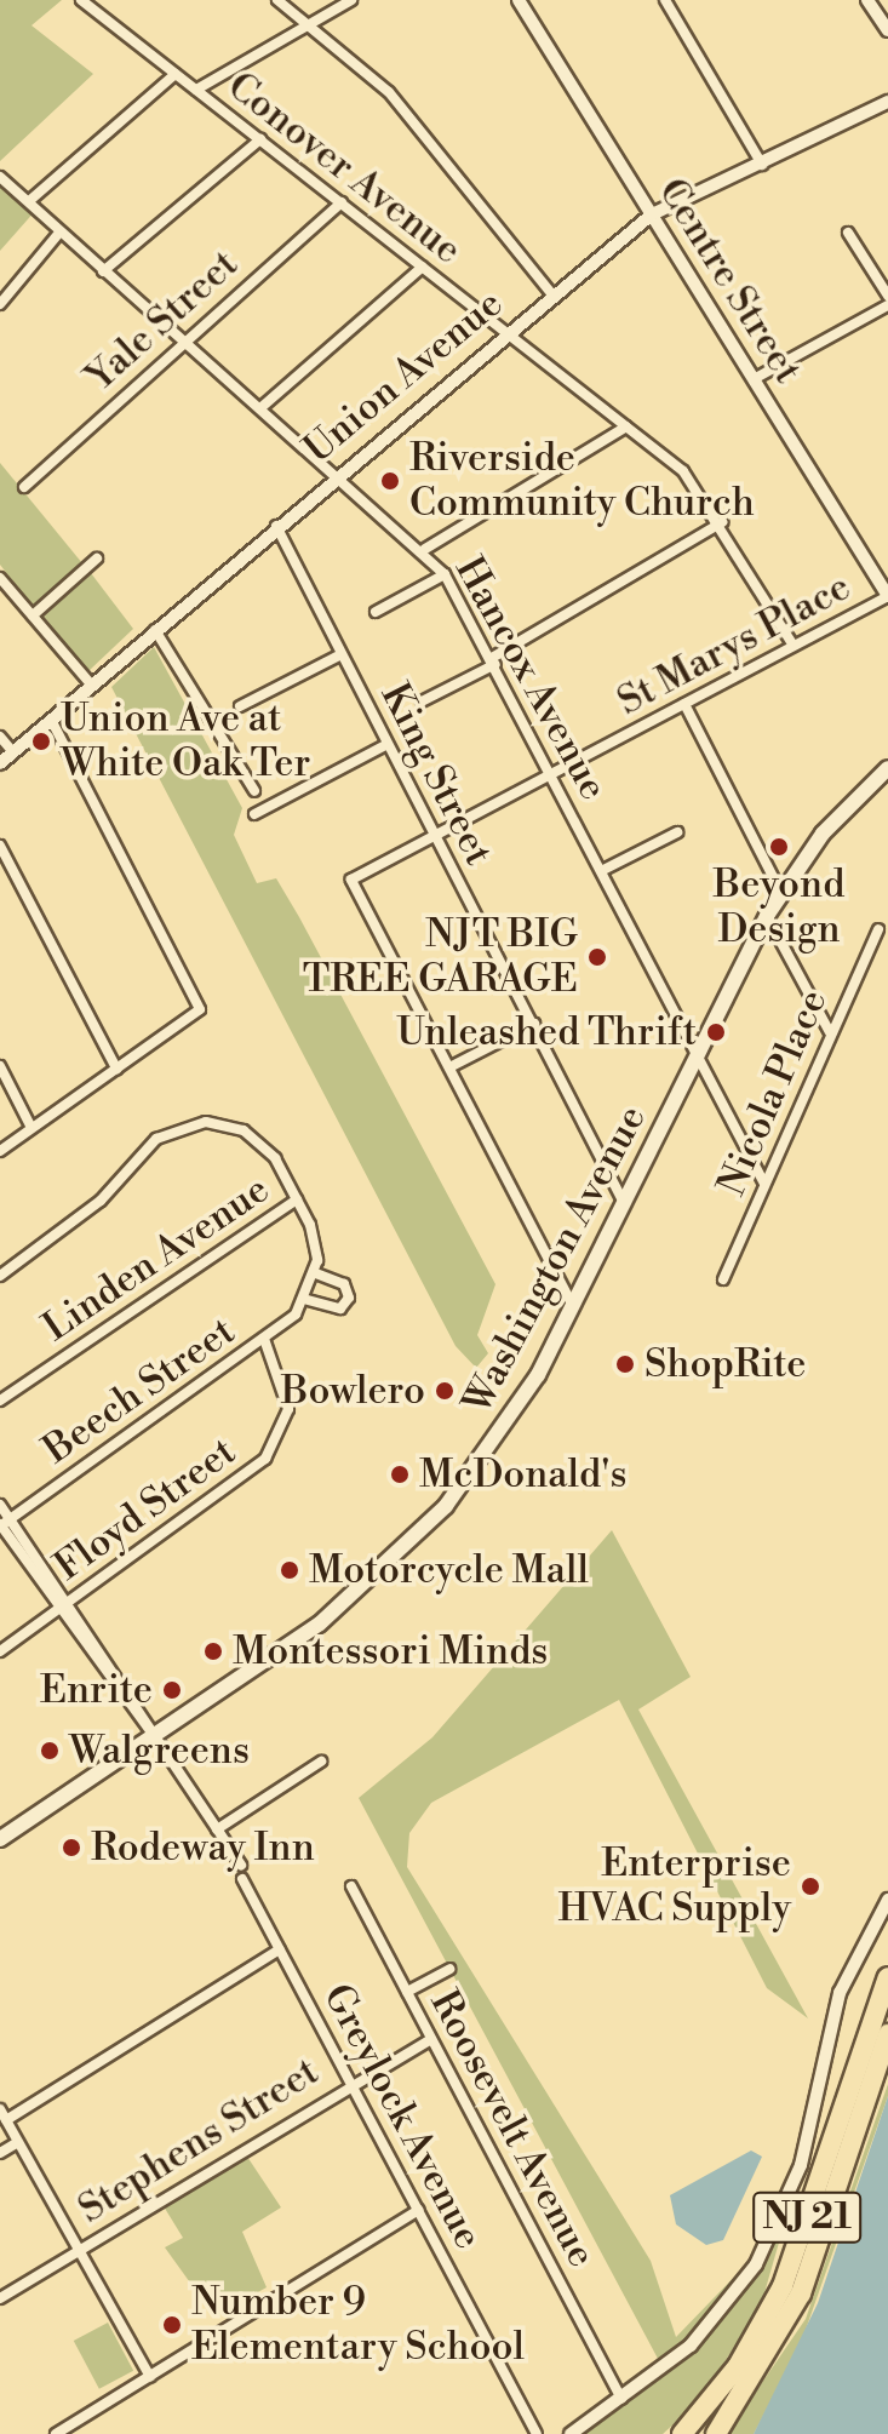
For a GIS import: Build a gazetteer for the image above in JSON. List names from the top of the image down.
{
  "streets": {
    "highway": ["NJ 21"],
    "main road": ["Washington Avenue"],
    "street": [
      "Conover Avenue",
      "Centre Street",
      "Yale Street",
      "Union Avenue",
      "St Marys Place",
      "Hancox Avenue",
      "King Street",
      "Nicola Place",
      "Linden Avenue",
      "Beech Street",
      "Floyd Street",
      "Greylock Avenue",
      "Roosevelt Avenue",
      "Stephens Street"
    ]
  },
  "crossings": [
    ["Conover Avenue", "Yale Street"],
    ["Conover Avenue", "Union Avenue"],
    ["Conover Avenue", "St Marys Place"],
    ["Centre Street", "Union Avenue"],
    ["Centre Street", "St Marys Place"],
    ["Yale Street", "Hancox Avenue"],
    ["Union Avenue", "Hancox Avenue"],
    ["Union Avenue", "King Street"],
    ["St Marys Place", "Hancox Avenue"],
    ["St Marys Place", "King Street"],
    ["Hancox Avenue", "Nicola Place"],
    ["Hancox Avenue", "Washington Avenue"],
    ["King Street", "Washington Avenue"],
    ["Beech Street", "Floyd Street"],
    ["Greylock Avenue", "Stephens Street"],
    ["Roosevelt Avenue", "Stephens Street"]
  ],
  "places": [
    "Riverside Community Church",
    "Union Ave at White Oak Ter",
    "Beyond Design",
    "NJT BIG TREE GARAGE",
    "Unleashed Thrift",
    "ShopRite",
    "Bowlero",
    "McDonald's",
    "Motorcycle Mall",
    "Montessori Minds",
    "Enrite",
    "Walgreens",
    "Rodeway Inn",
    "Enterprise HVAC Supply",
    "Number 9 Elementary School"
  ]
}
